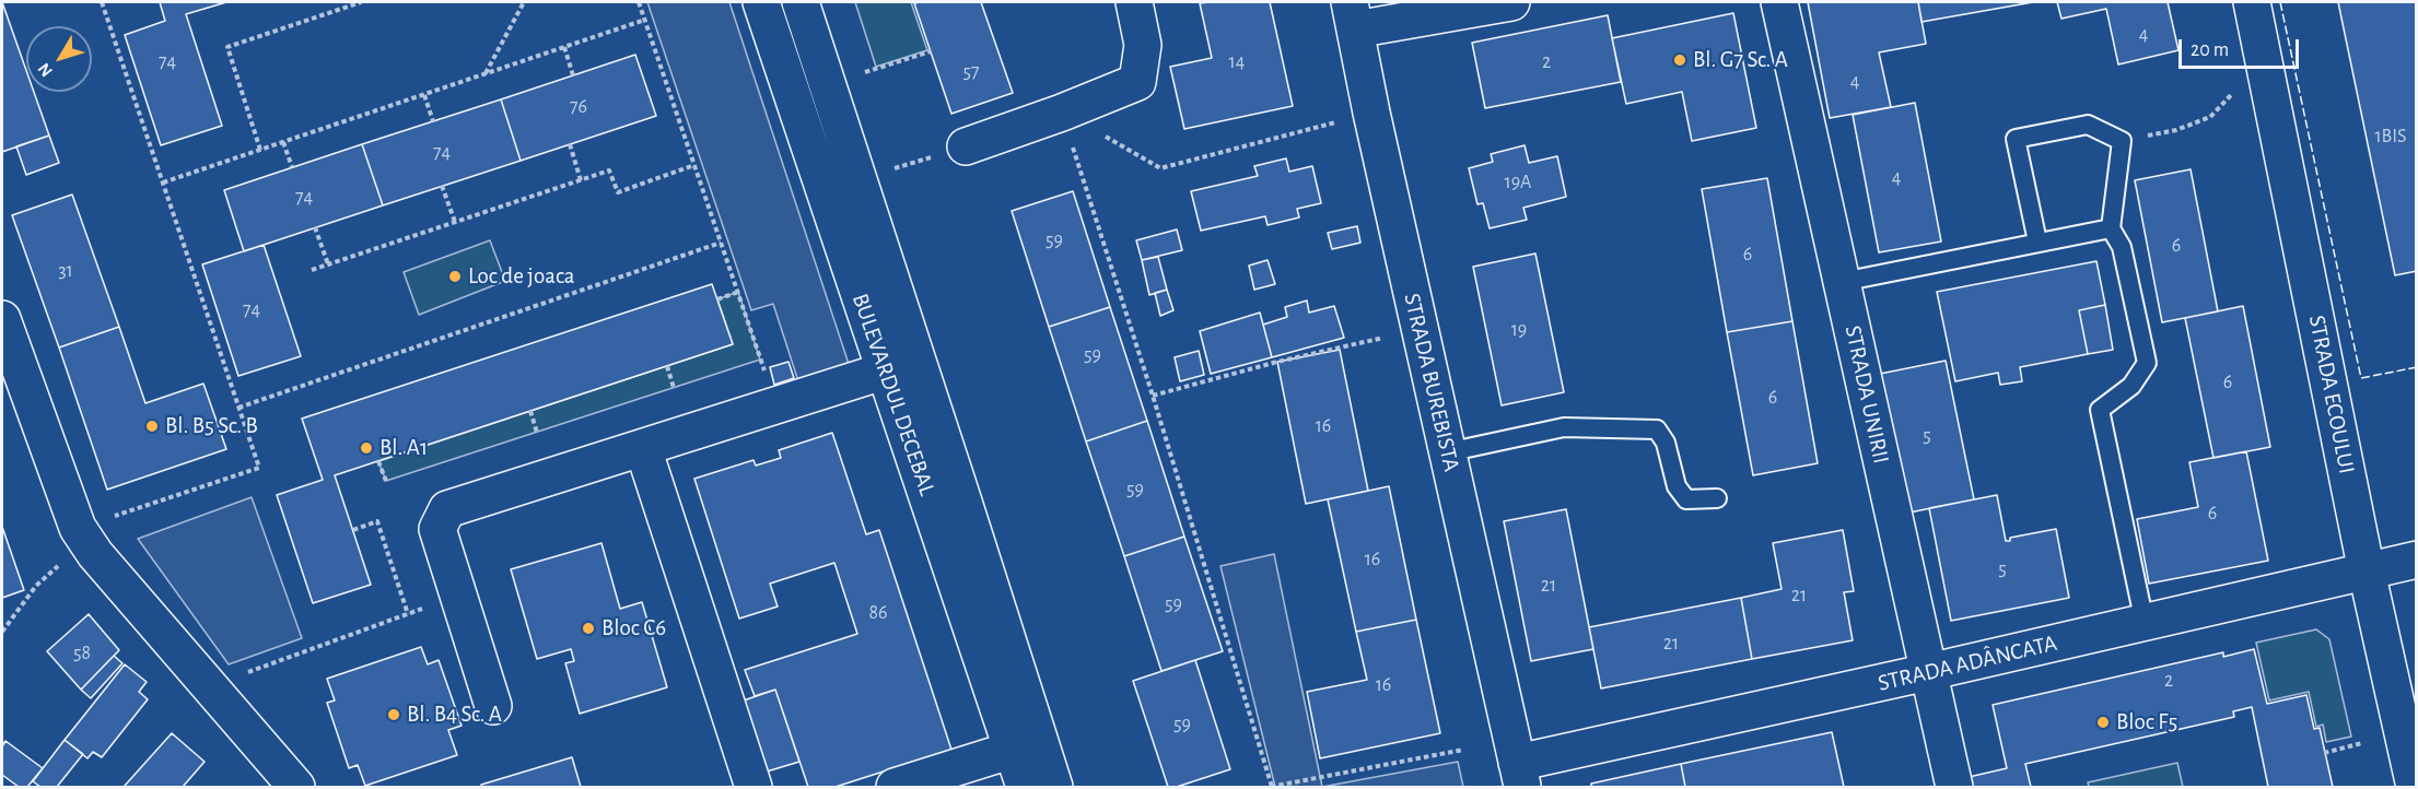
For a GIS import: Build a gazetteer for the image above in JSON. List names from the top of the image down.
{
  "streets": {
    "street": [
      "STRADA BUREBISTA",
      "BULEVARDUL DECEBAL",
      "STRADA UNIRII",
      "STRADA ECOULUI",
      "STRADA ADÂNCATA"
    ]
  },
  "crossings": [
    ["STRADA BUREBISTA", "STRADA ADÂNCATA"],
    ["STRADA UNIRII", "STRADA ADÂNCATA"],
    ["STRADA ECOULUI", "STRADA ADÂNCATA"]
  ],
  "places": [
    "Bl. G7 Sc. A",
    "Loc de joaca",
    "Bl. B5 Sc. B",
    "Bl. A1",
    "Bloc C6",
    "Bl. B4 Sc. A",
    "Bloc F5"
  ],
  "house_numbers": [
    "4",
    "74",
    "14",
    "2",
    "57",
    "4",
    "76",
    "1BIS",
    "74",
    "4",
    "19A",
    "74",
    "59",
    "6",
    "6",
    "31",
    "74",
    "19",
    "59",
    "6",
    "6",
    "16",
    "5",
    "59",
    "6",
    "16",
    "5",
    "21",
    "21",
    "59",
    "86",
    "21",
    "58",
    "2",
    "16",
    "59"
  ],
  "scale_bar": "20 m",
  "north": "bottom left"
}
